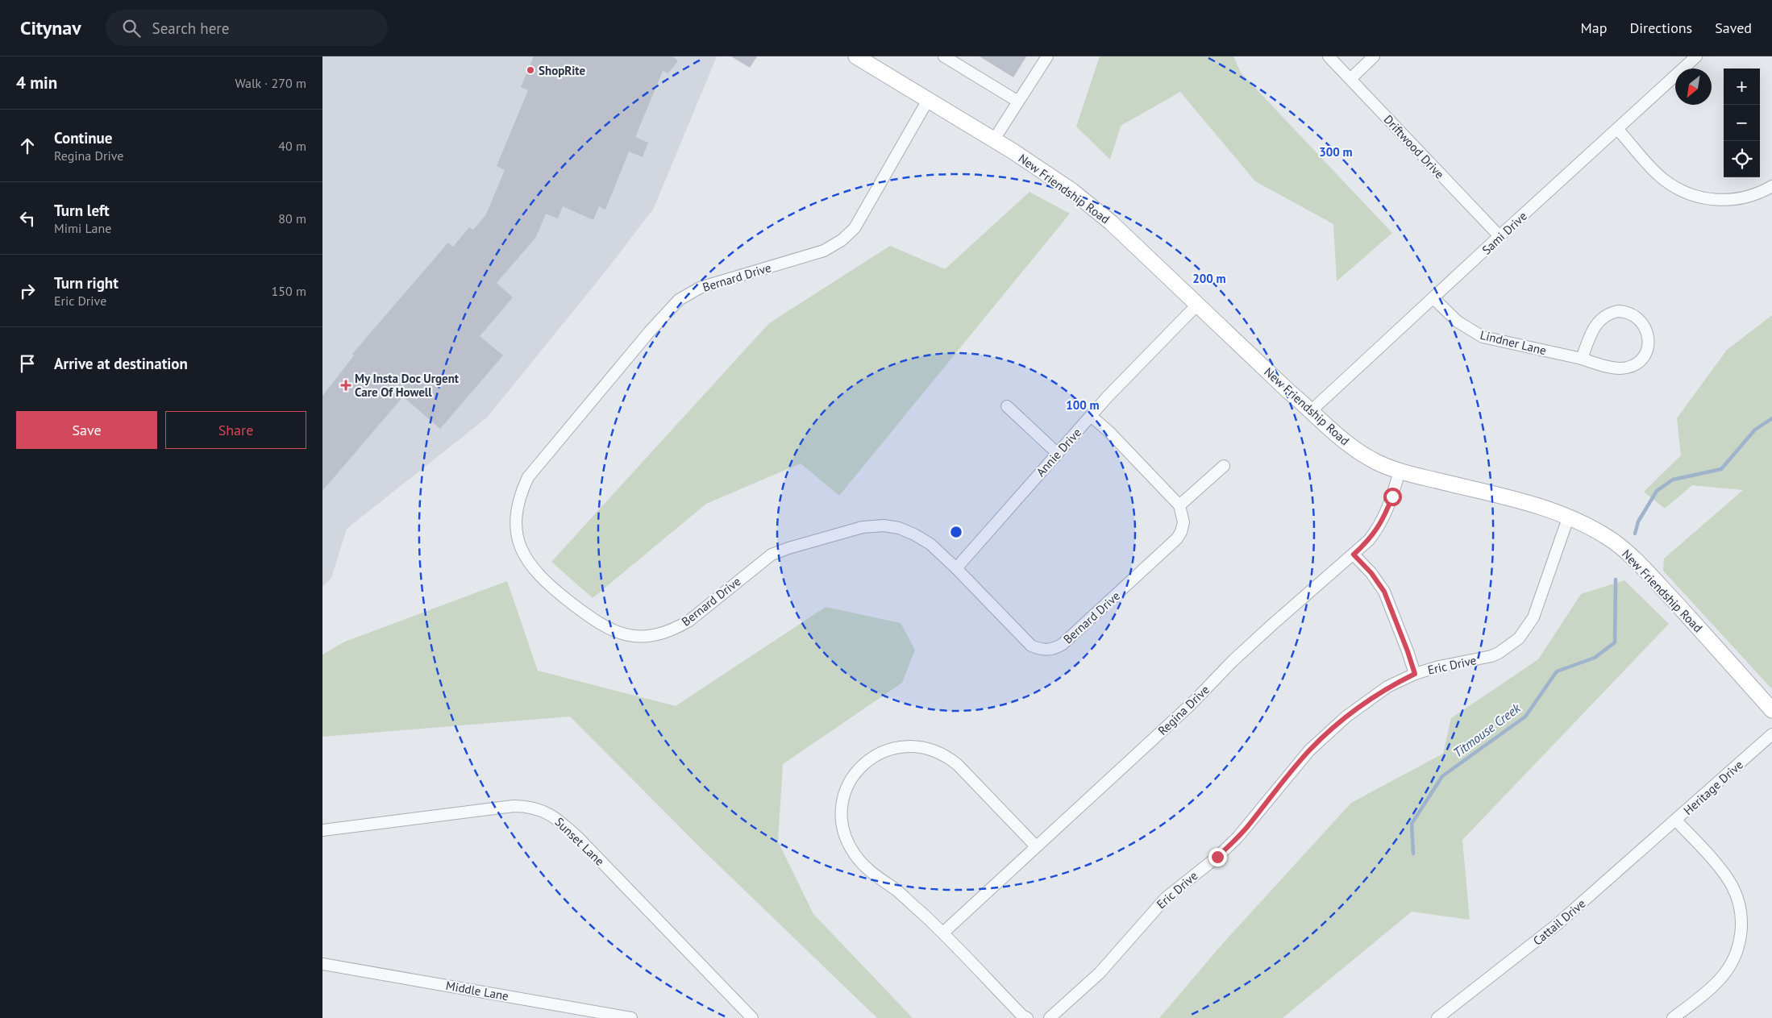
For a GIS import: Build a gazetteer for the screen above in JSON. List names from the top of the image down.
{
  "streets": {
    "street": [
      "Driftwood Drive",
      "New Friendship Road",
      "Sami Drive",
      "Bernard Drive",
      "Lindner Lane",
      "Annie Drive",
      "Eric Drive",
      "Regina Drive",
      "Heritage Drive",
      "Sunset Lane",
      "Cattail Drive",
      "Middle Lane"
    ]
  },
  "crossings": [
    ["Driftwood Drive", "Sami Drive"],
    ["New Friendship Road", "Sami Drive"],
    ["New Friendship Road", "Bernard Drive"],
    ["New Friendship Road", "Annie Drive"],
    ["New Friendship Road", "Eric Drive"],
    ["New Friendship Road", "Regina Drive"],
    ["Sami Drive", "Lindner Lane"],
    ["Bernard Drive", "Annie Drive"],
    ["Heritage Drive", "Cattail Drive"]
  ],
  "water": ["Titmouse Creek"],
  "places": {
    "other": ["ShopRite"],
    "health": ["My Insta Doc Urgent Care Of Howell"]
  },
  "north": "bottom left",
  "page": {
    "header": "Citynav",
    "search": "Search here",
    "nav": ["Map", "Directions", "Saved"],
    "heading": ["4 min", "Walk · 270 m"],
    "map_buttons": ["+", "−"],
    "list": [
      ["Continue", "Regina Drive", "40 m"],
      ["Turn left", "Mimi Lane", "80 m"],
      ["Turn right", "Eric Drive", "150 m"],
      "Arrive at destination"
    ],
    "buttons": ["Save", "Share"]
  },
  "rings": ["300 m", "200 m", "100 m"]
}
